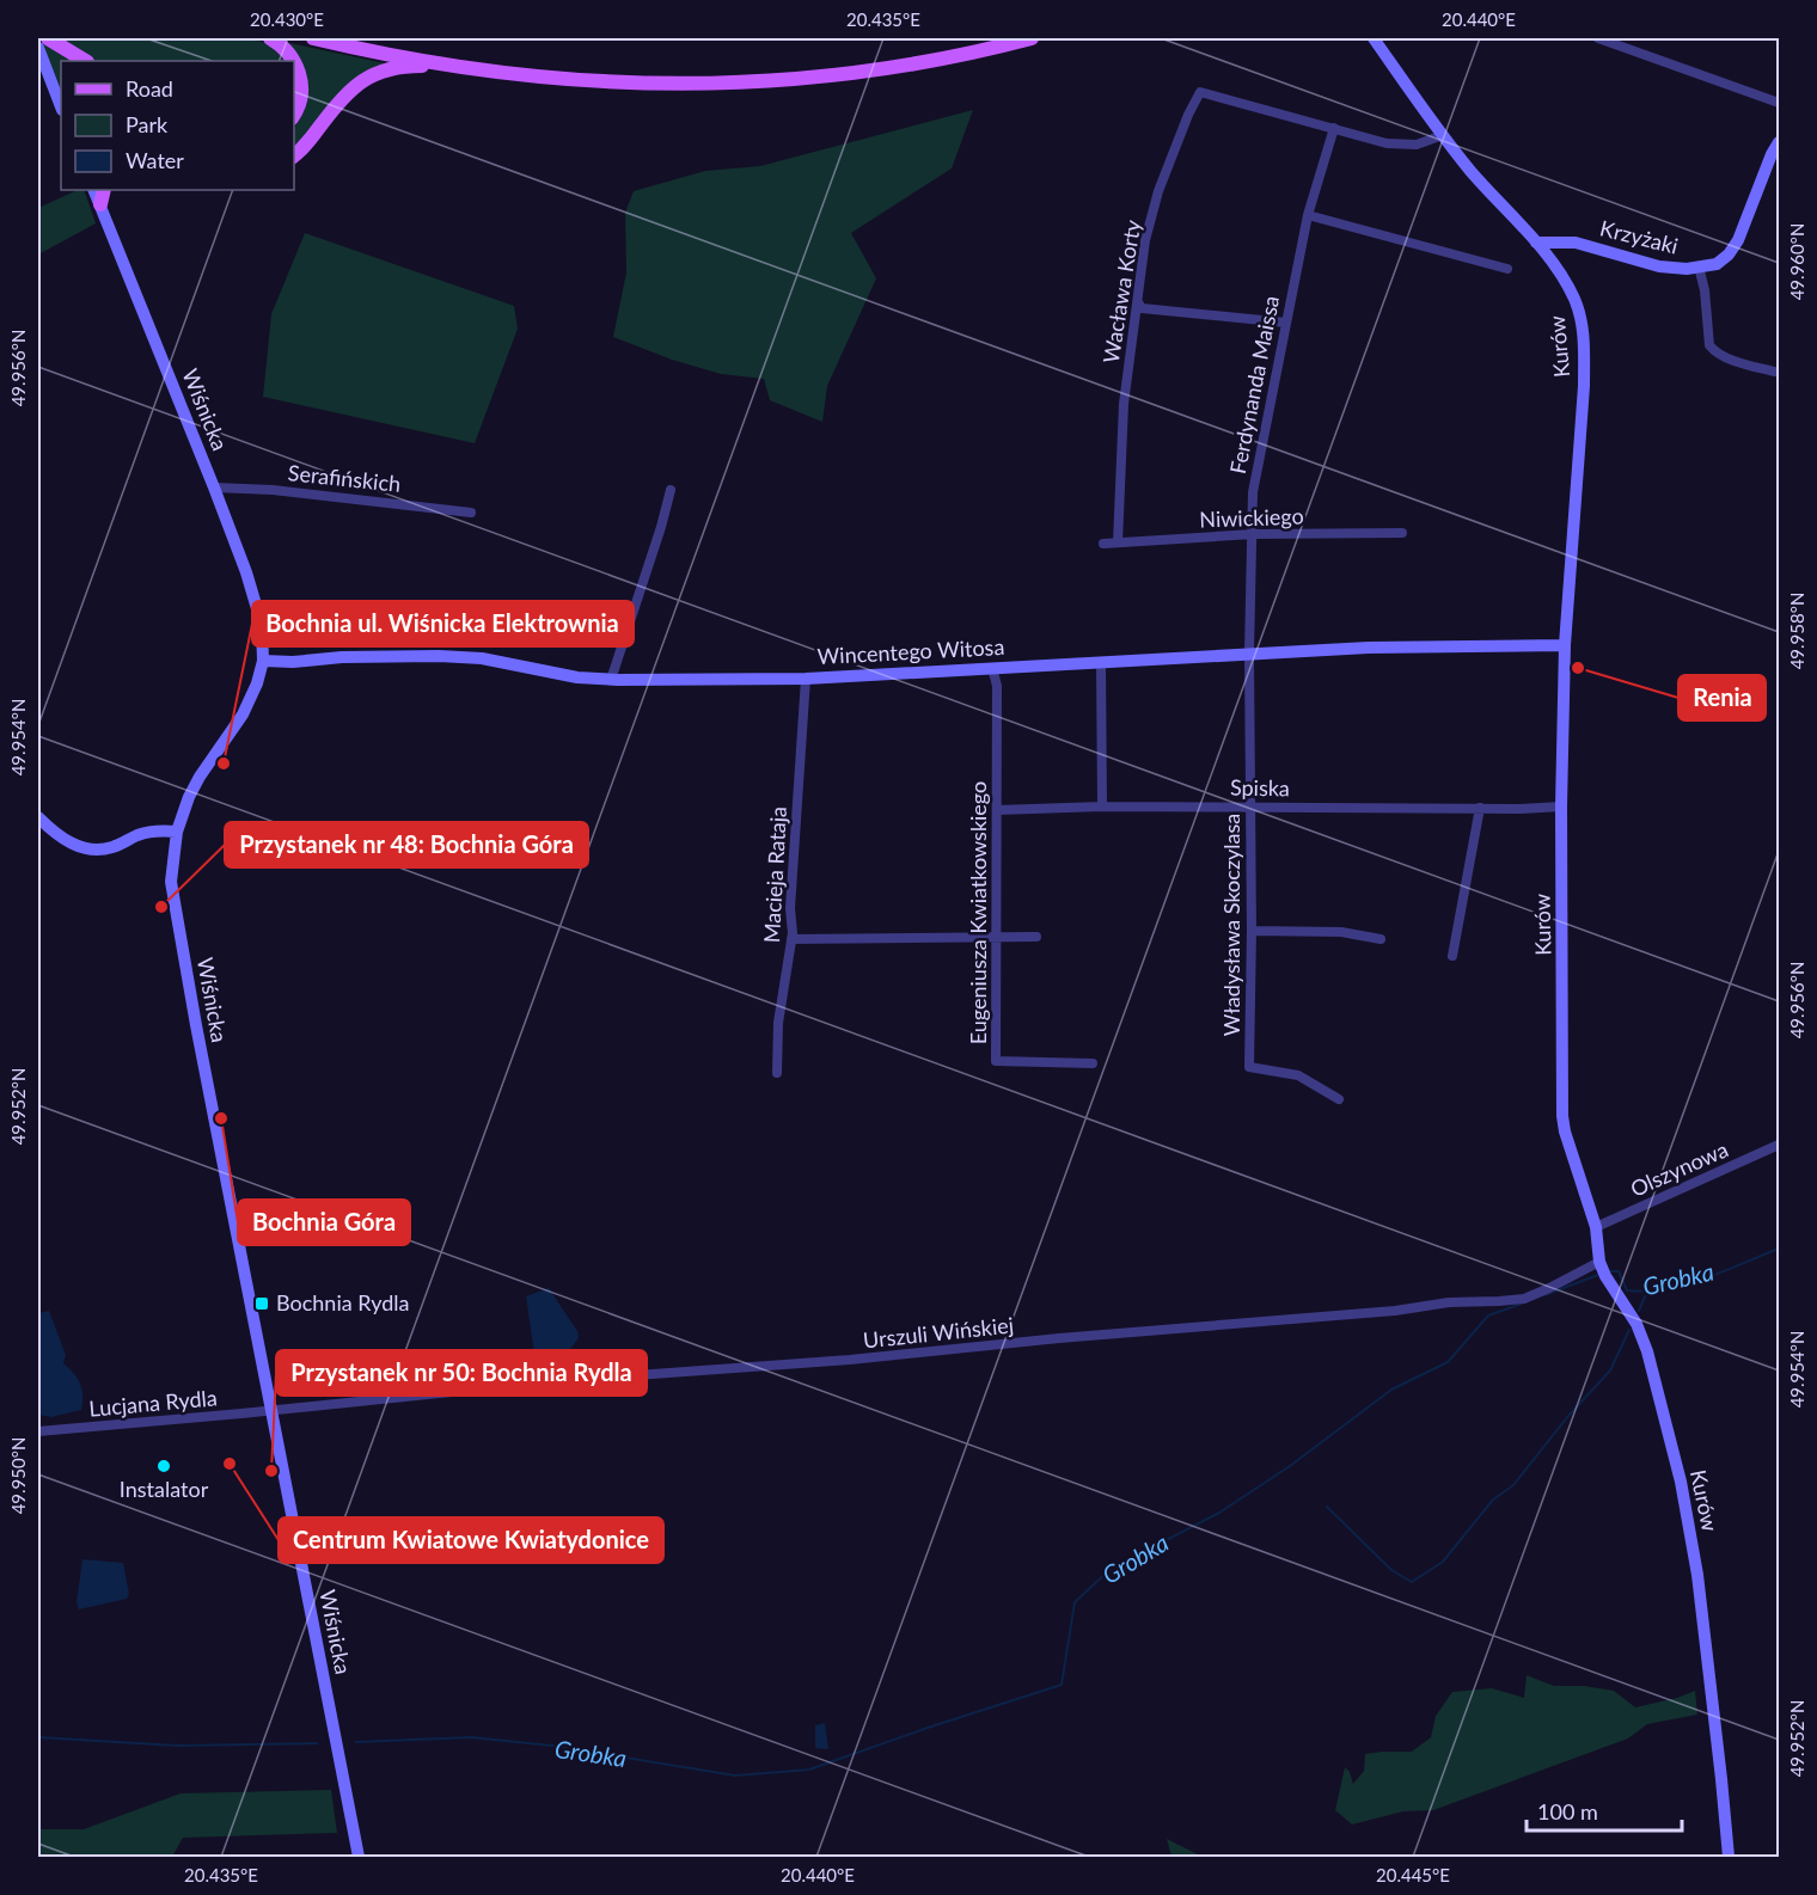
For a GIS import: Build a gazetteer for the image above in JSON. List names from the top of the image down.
{
  "streets": {
    "street": [
      "Krzyżaki",
      "Wacława Korty",
      "Kurów",
      "Ferdynanda Maissa",
      "Wiśnicka",
      "Serafińskich",
      "Niwickiego",
      "Wincentego Witosa",
      "Spiska",
      "Macieja Rataja",
      "Eugeniusza Kwiatkowskiego",
      "Władysława Skoczylasa",
      "Olszynowa",
      "Urszuli Wińskiej",
      "Lucjana Rydla"
    ]
  },
  "crossings": [
    ["Krzyżaki", "Kurów"],
    ["Wacława Korty", "Kurów"],
    ["Wacława Korty", "Ferdynanda Maissa"],
    ["Wacława Korty", "Niwickiego"],
    ["Kurów", "Wincentego Witosa"],
    ["Kurów", "Spiska"],
    ["Kurów", "Olszynowa"],
    ["Kurów", "Urszuli Wińskiej"],
    ["Ferdynanda Maissa", "Niwickiego"],
    ["Ferdynanda Maissa", "Wincentego Witosa"],
    ["Ferdynanda Maissa", "Władysława Skoczylasa"],
    ["Wiśnicka", "Serafińskich"],
    ["Wiśnicka", "Wincentego Witosa"],
    ["Wiśnicka", "Urszuli Wińskiej"],
    ["Wiśnicka", "Lucjana Rydla"],
    ["Wincentego Witosa", "Macieja Rataja"],
    ["Wincentego Witosa", "Eugeniusza Kwiatkowskiego"],
    ["Wincentego Witosa", "Władysława Skoczylasa"],
    ["Spiska", "Eugeniusza Kwiatkowskiego"],
    ["Spiska", "Władysława Skoczylasa"],
    ["Urszuli Wińskiej", "Lucjana Rydla"]
  ],
  "water": ["Grobka"],
  "places": {
    "other": [
      "Renia",
      "Bochnia ul. Wiśnicka Elektrownia",
      "Przystanek nr 48: Bochnia Góra",
      "Bochnia Góra",
      "Centrum Kwiatowe Kwiatydonice",
      "Instalator",
      "Przystanek nr 50: Bochnia Rydla"
    ],
    "transit": ["Bochnia Rydla"]
  },
  "legend": ["Road", "Park", "Water"],
  "scale_bar": "100 m",
  "coordinates": [
    "20.430°E",
    "20.435°E",
    "20.440°E",
    "49.960°N",
    "49.956°N",
    "49.958°N",
    "49.954°N",
    "49.952°N",
    "49.950°N",
    "20.445°E"
  ]
}
